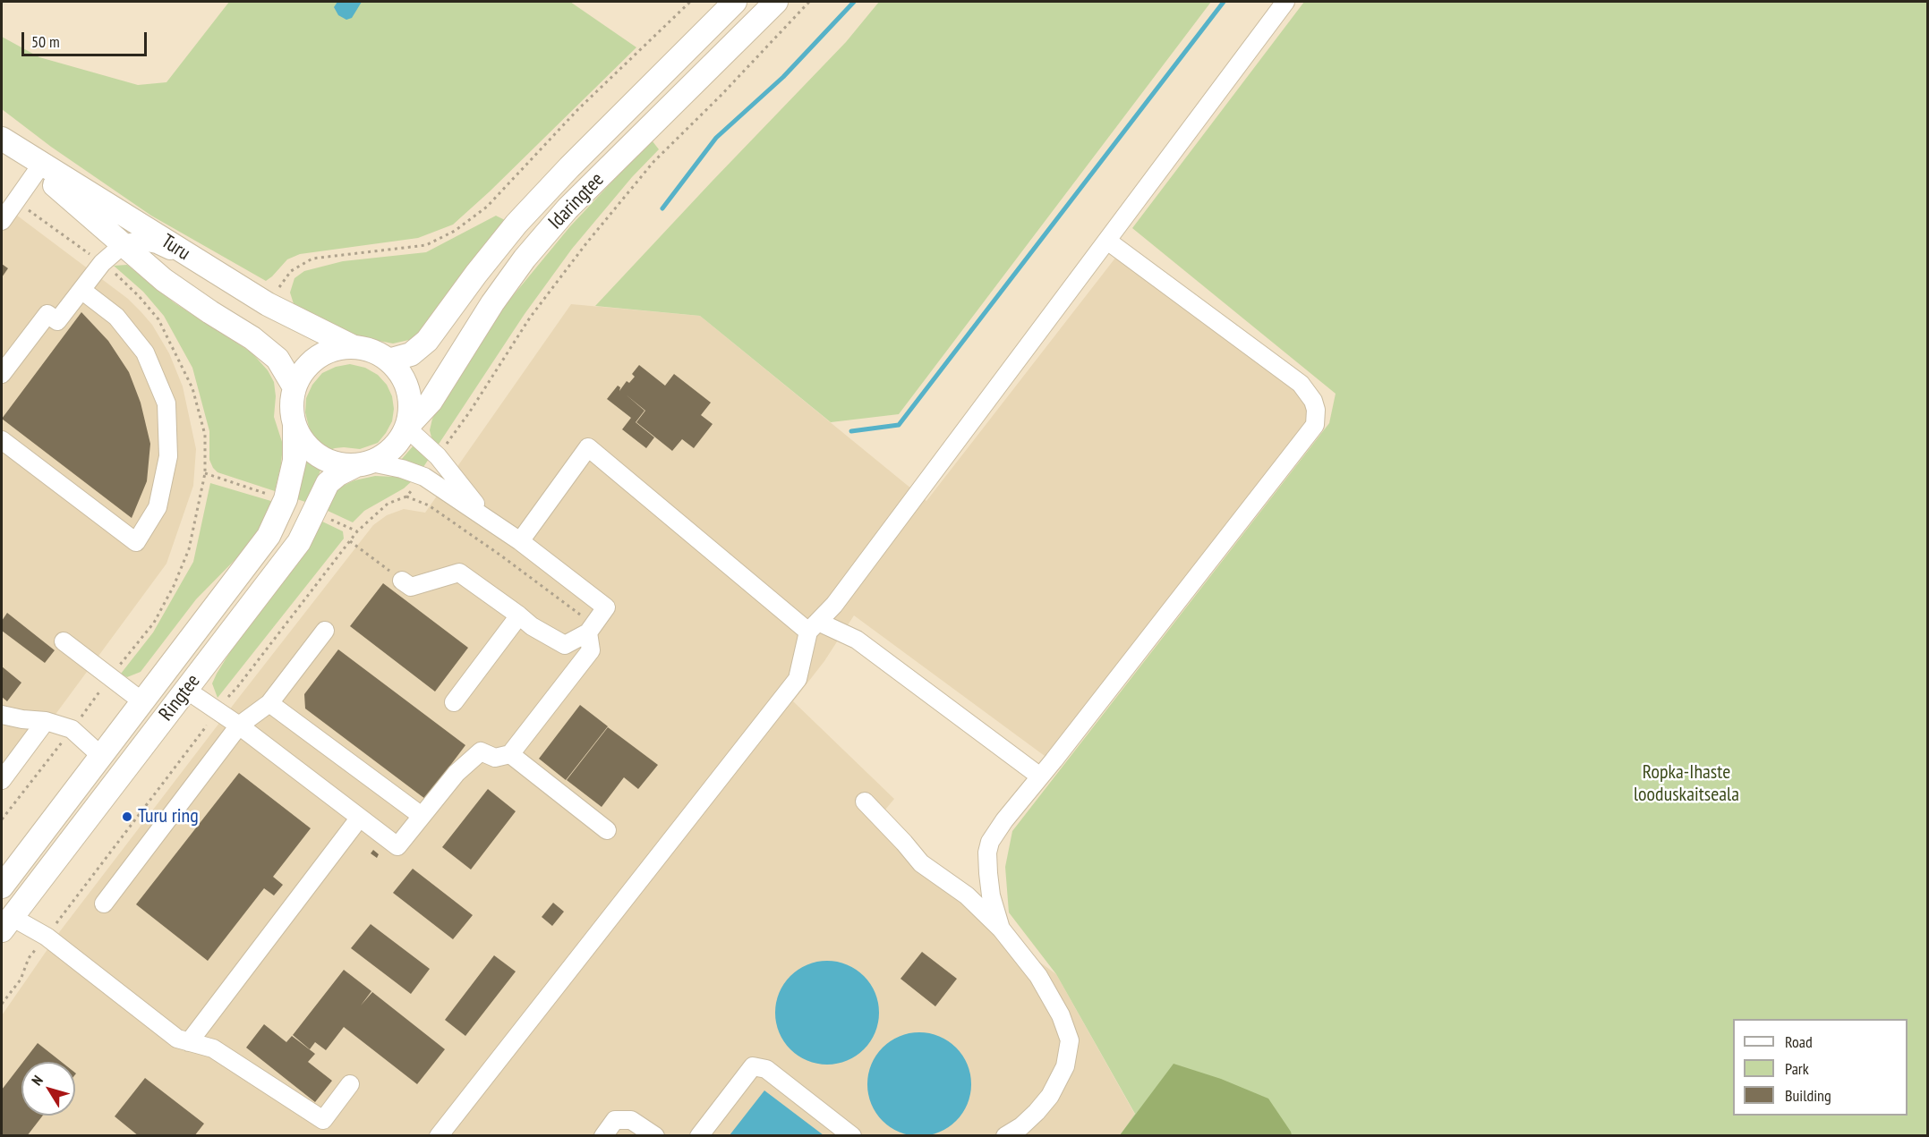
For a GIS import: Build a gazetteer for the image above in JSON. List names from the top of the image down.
{
  "streets": {
    "main road": ["Idaringtee", "Turu", "Ringtee"]
  },
  "crossings": [
    ["Idaringtee", "Turu"],
    ["Idaringtee", "Ringtee"],
    ["Turu", "Ringtee"]
  ],
  "parks": ["Ropka-Ihaste looduskaitseala"],
  "places": ["Turu ring"],
  "legend": ["Road", "Park", "Building"],
  "scale_bar": "50 m",
  "north": "top left"
}
